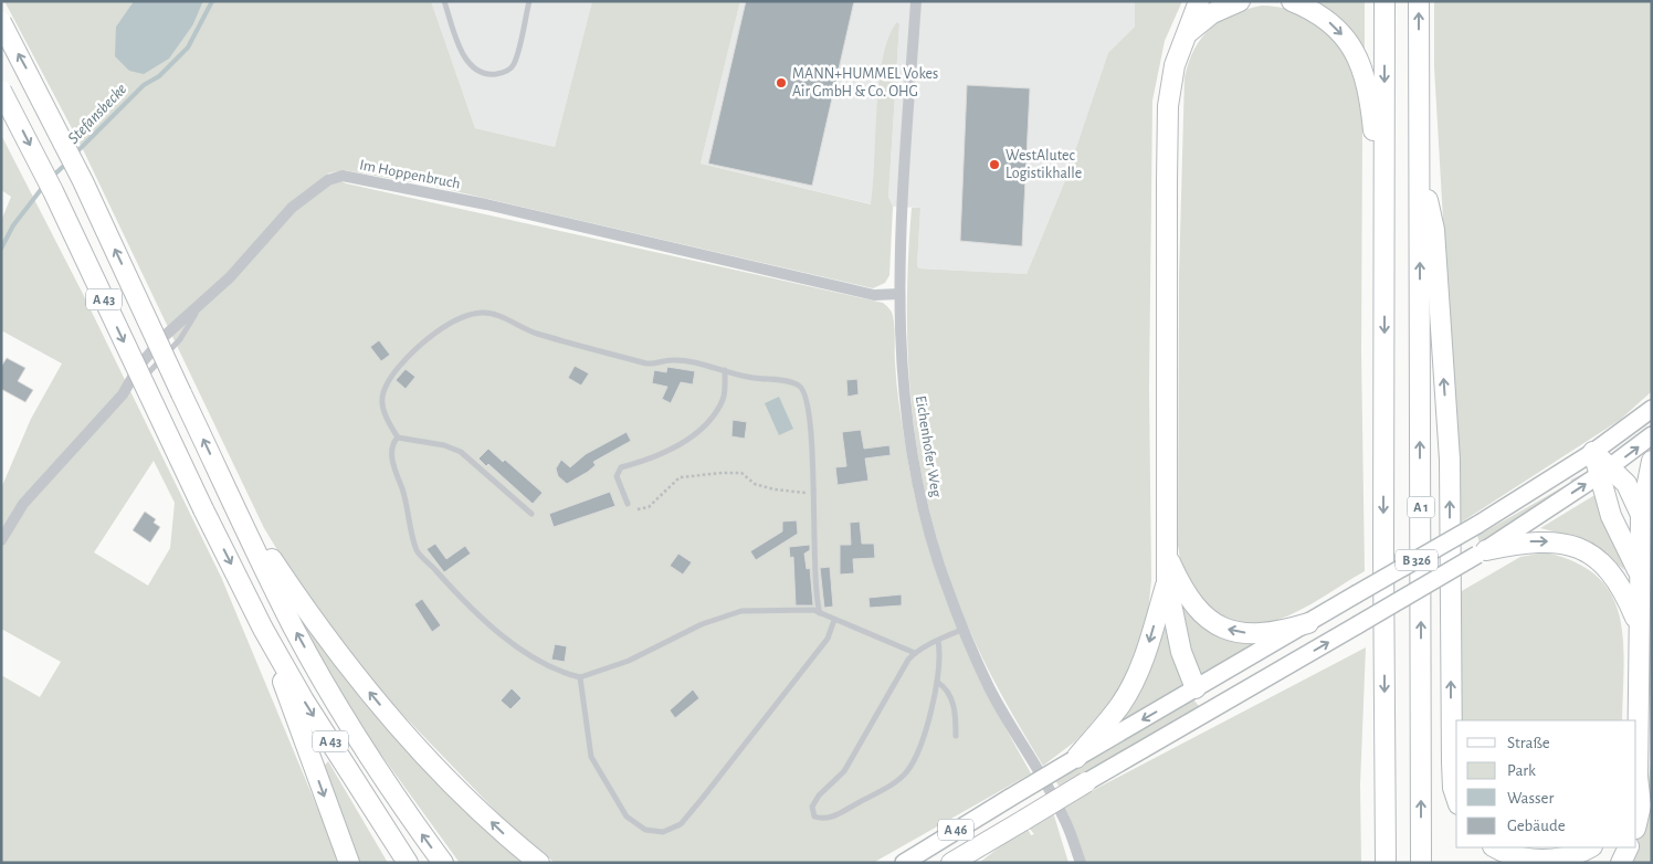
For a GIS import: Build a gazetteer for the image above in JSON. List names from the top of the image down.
{
  "streets": {
    "highway": ["A 43", "A 1", "A 46"],
    "main road": ["B 326"],
    "street": ["Im Hoppenbruch", "Eichenhofer Weg"]
  },
  "crossings": [
    ["Im Hoppenbruch", "Eichenhofer Weg"],
    ["B 326", "A 46"]
  ],
  "water": ["Stefansbecke"],
  "places": ["MANN+HUMMEL Vokes Air GmbH & Co. OHG", "WestAlutec Logistikhalle"],
  "legend": [
    "Straße",
    "Park",
    "Wasser",
    "Gebäude"
  ]
}
